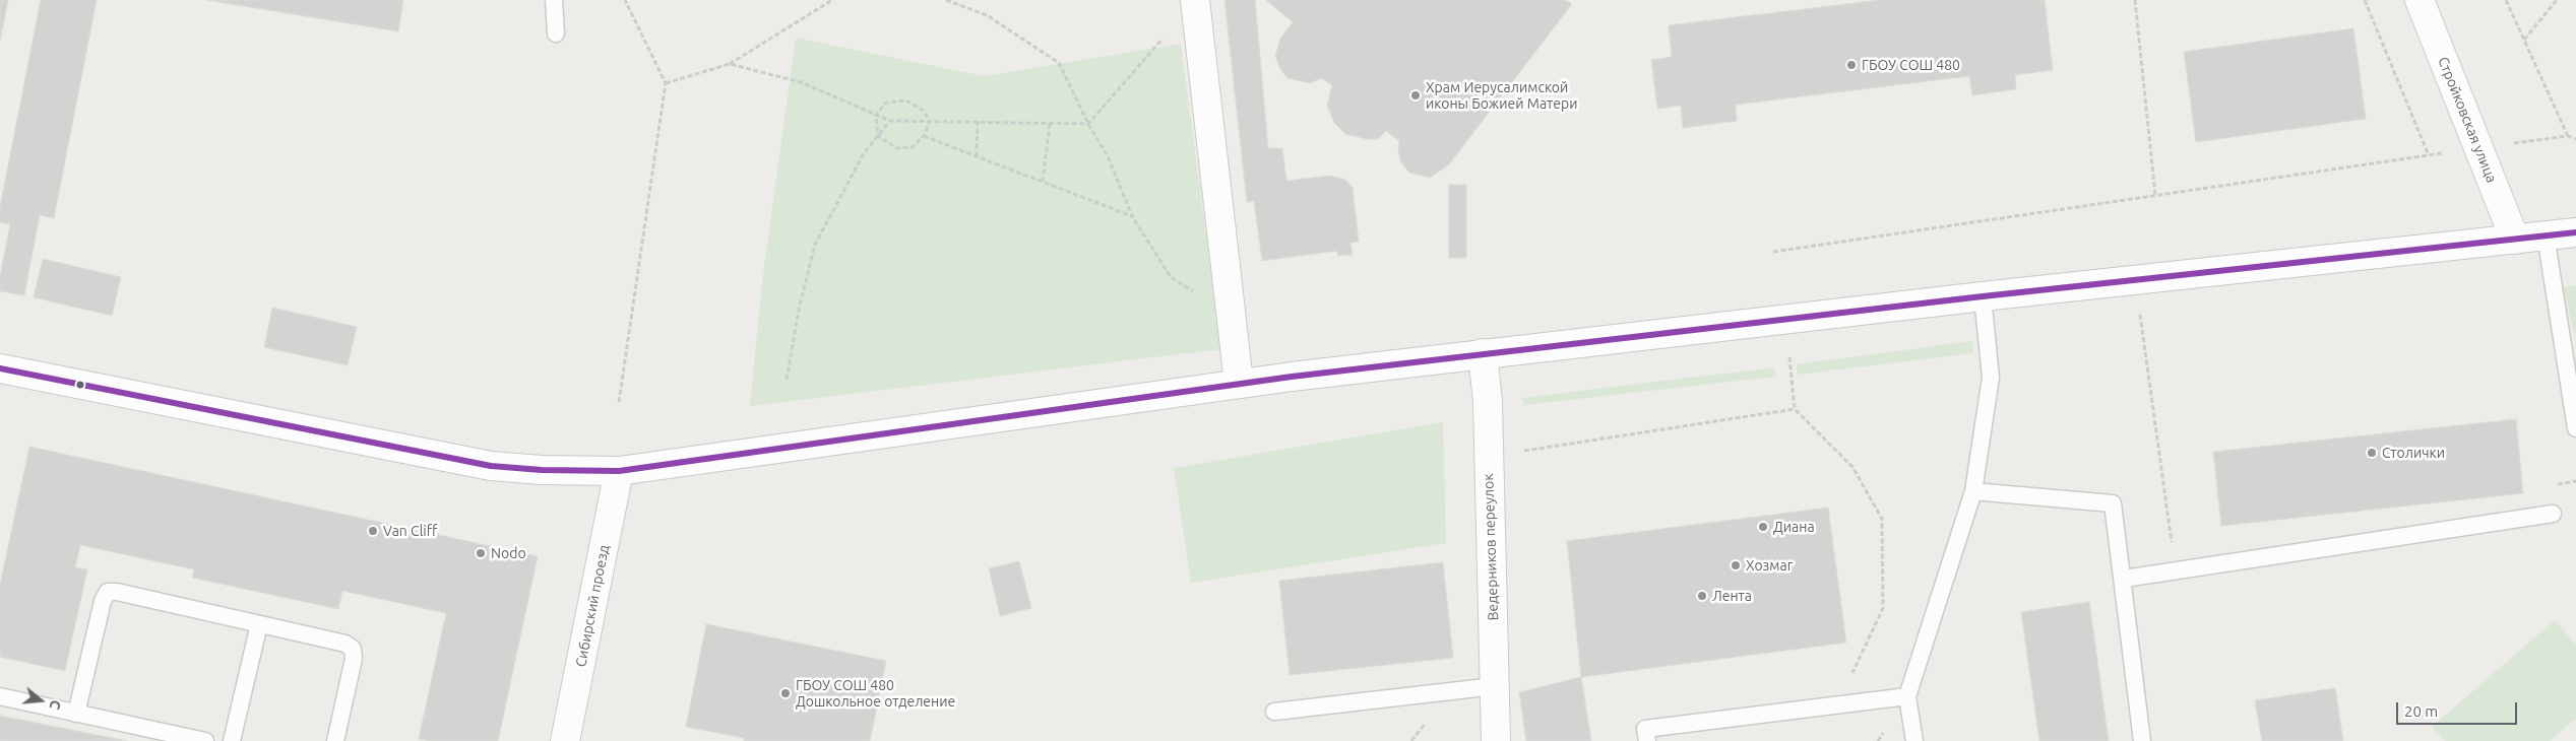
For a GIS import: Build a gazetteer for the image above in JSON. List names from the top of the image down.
{
  "streets": {
    "street": ["Стройковская улица", "Ведерников переулок", "Сибирский проезд"]
  },
  "places": [
    "ГБОУ СОШ 480",
    "Храм Иерусалимской иконы Божией Матери",
    "Столички",
    "Диана",
    "Van Cliff",
    "Nodo",
    "Хозмаг",
    "Лента",
    "ГБОУ СОШ 480 Дошкольное отделение"
  ],
  "scale_bar": "20 m",
  "north": "right"
}
